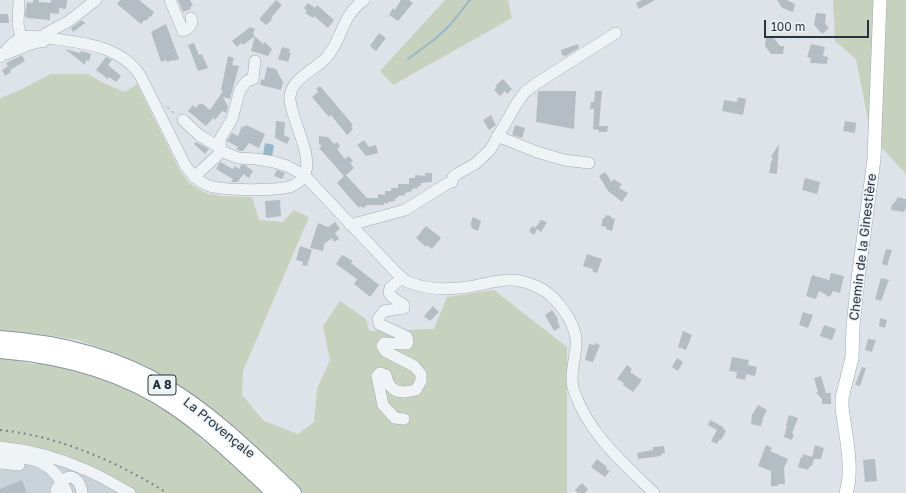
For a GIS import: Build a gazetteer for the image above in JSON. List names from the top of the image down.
{
  "streets": {
    "highway": ["A 8", "La Provençale"],
    "main road": ["Chemin de la Ginestière"]
  },
  "scale_bar": "100 m"
}
